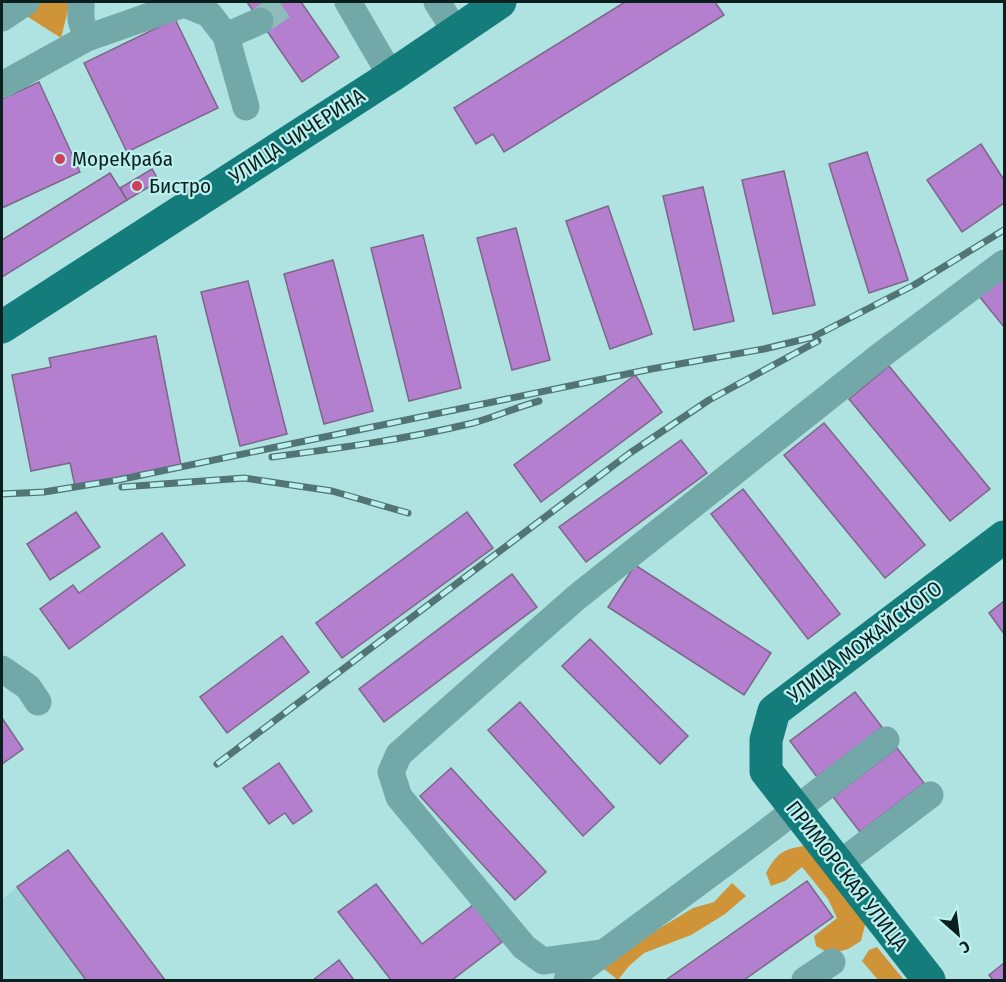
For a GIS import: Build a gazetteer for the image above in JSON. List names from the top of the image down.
{
  "streets": {
    "main road": ["УЛИЦА ЧИЧЕРИНА", "УЛИЦА МОЖАЙСКОГО", "ПРИМОРСКАЯ УЛИЦА"]
  },
  "crossings": [
    ["УЛИЦА МОЖАЙСКОГО", "ПРИМОРСКАЯ УЛИЦА"]
  ],
  "places": ["МореКраба", "Бистро"],
  "north": "bottom right"
}
